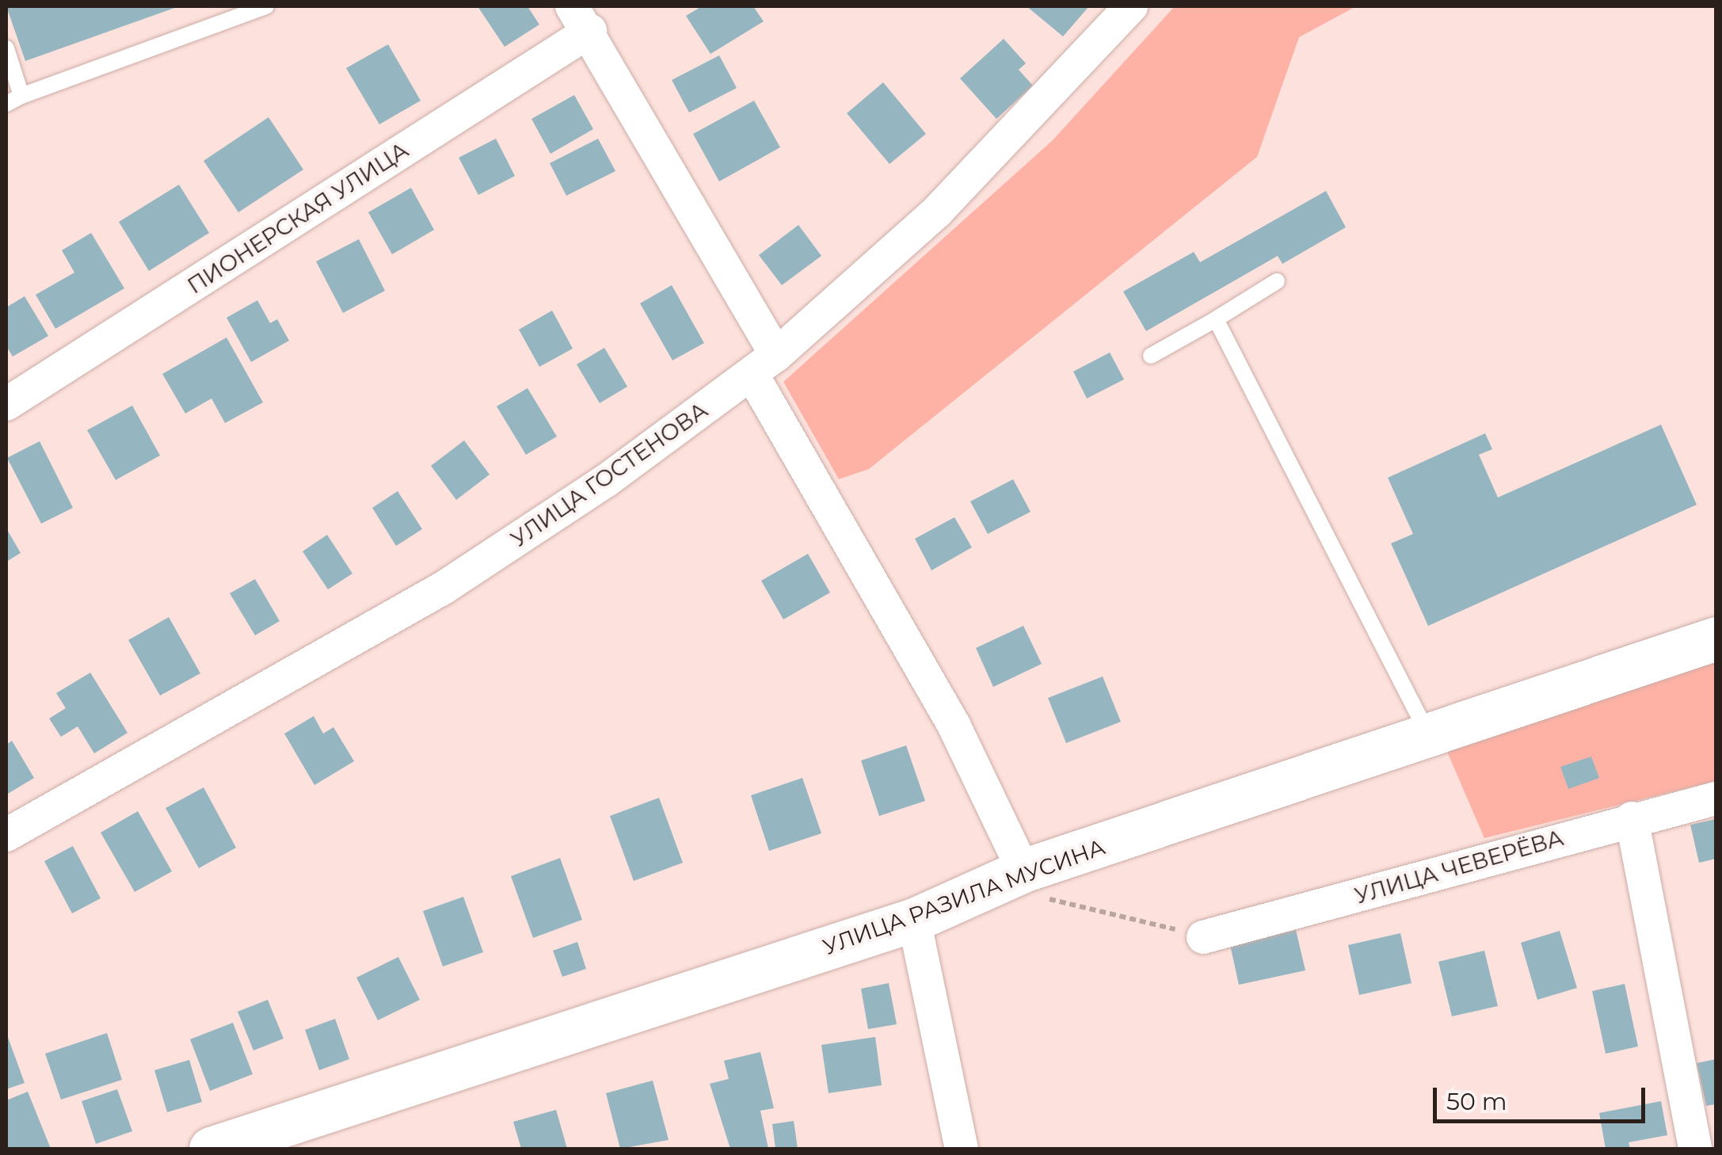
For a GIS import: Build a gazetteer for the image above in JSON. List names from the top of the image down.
{
  "streets": {
    "main road": ["УЛИЦА РАЗИЛА МУСИНА"],
    "street": ["ПИОНЕРСКАЯ УЛИЦА", "УЛИЦА ГОСТЕНОВА", "УЛИЦА ЧЕВЕРЁВА"]
  },
  "crossings": [
    ["ПИОНЕРСКАЯ УЛИЦА", "УЛИЦА ГОСТЕНОВА"],
    ["ПИОНЕРСКАЯ УЛИЦА", "УЛИЦА РАЗИЛА МУСИНА"]
  ],
  "scale_bar": "50 m"
}
